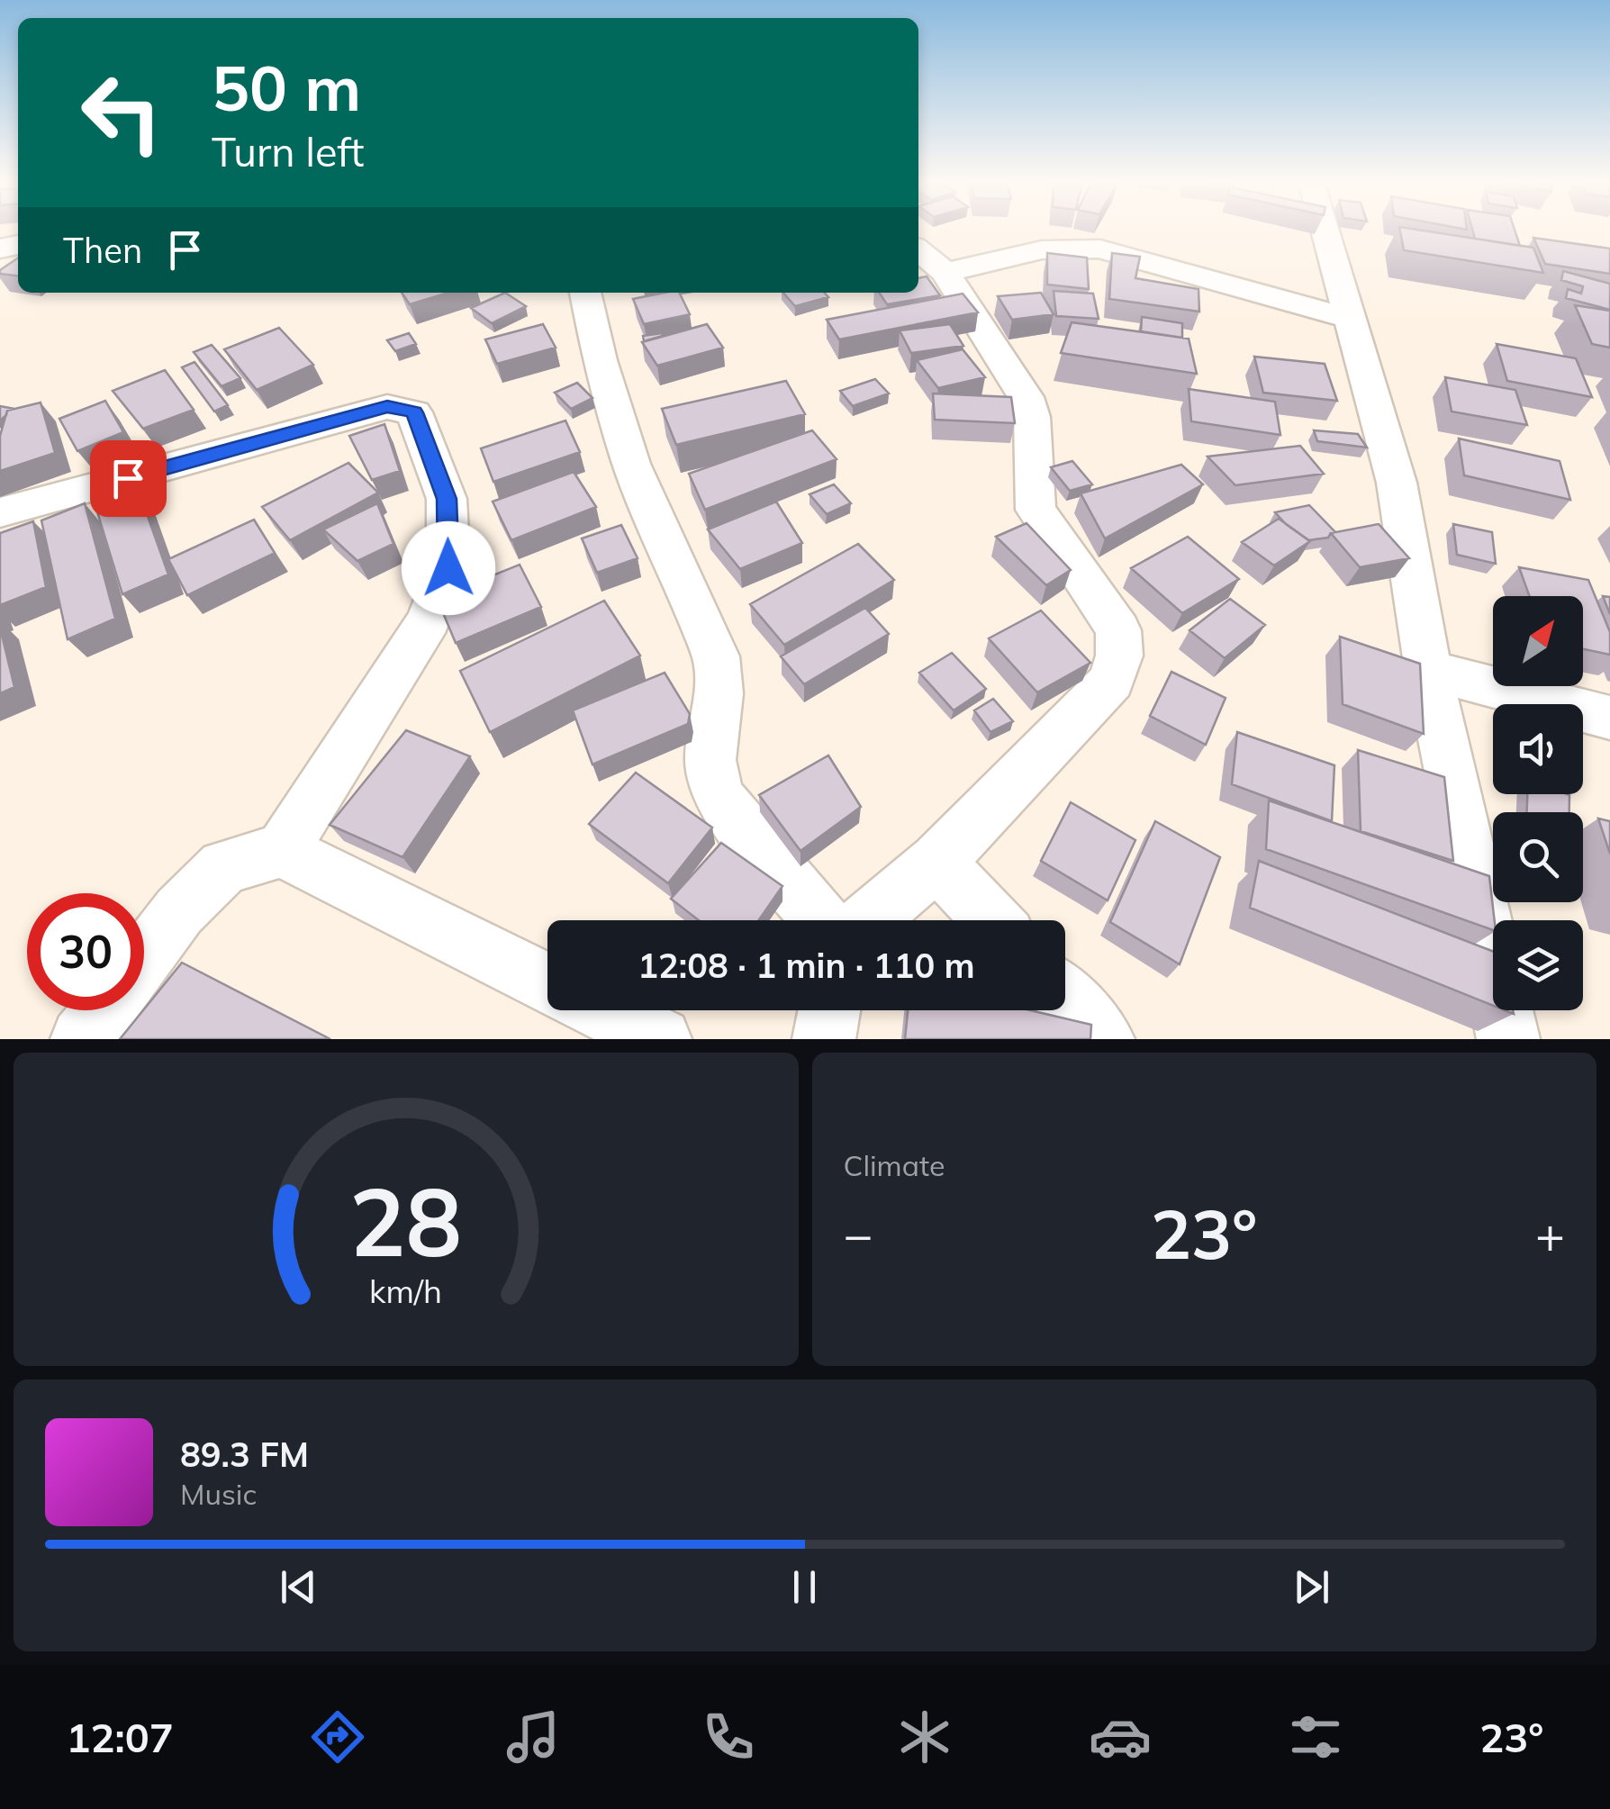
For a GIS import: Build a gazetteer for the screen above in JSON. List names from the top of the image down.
{
  "north": "top right",
  "page": {
    "turn": ["50 m", "Turn left"],
    "then": "Then",
    "limit": "30",
    "trip": "12:08 · 1 min · 110 m",
    "tile": "Climate",
    "heat": ["−", "23°", "+"],
    "song": ["89.3 FM", "Music"],
    "tabs": ["12:07", "23°"],
    "gauge": ["28", "km/h"]
  }
}
